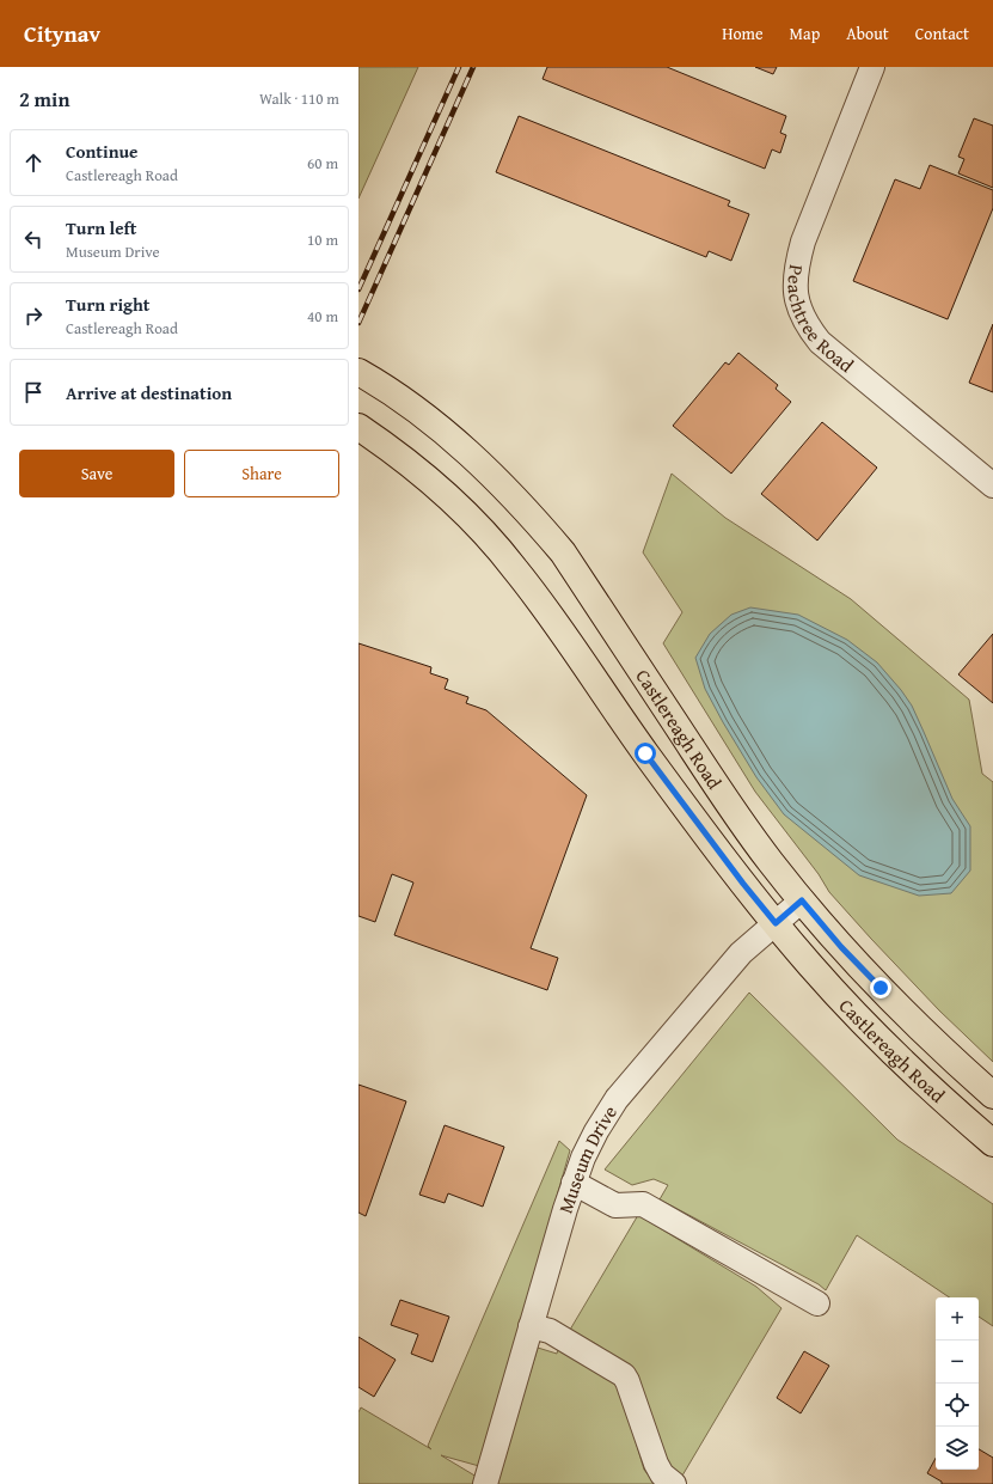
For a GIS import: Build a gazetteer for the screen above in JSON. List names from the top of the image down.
{
  "streets": {
    "main road": ["Castlereagh Road"],
    "street": ["Peachtree Road", "Museum Drive"]
  },
  "crossings": [
    ["Castlereagh Road", "Museum Drive"]
  ],
  "page": {
    "header": "Citynav",
    "nav": [
      "Home",
      "Map",
      "About",
      "Contact"
    ],
    "heading": ["2 min", "Walk · 110 m"],
    "list": [
      ["Continue", "Castlereagh Road", "60 m"],
      ["Turn left", "Museum Drive", "10 m"],
      ["Turn right", "Castlereagh Road", "40 m"],
      "Arrive at destination"
    ],
    "buttons": ["Save", "Share"],
    "map_buttons": ["+", "−"]
  }
}
